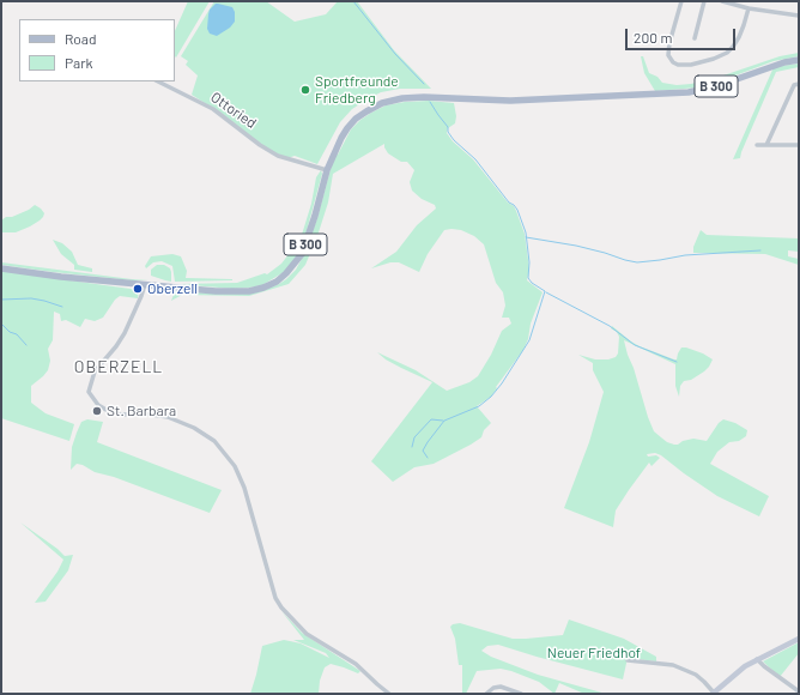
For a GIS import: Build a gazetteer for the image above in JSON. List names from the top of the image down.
{
  "streets": {
    "main road": ["B 300"],
    "street": ["Ottoried"]
  },
  "crossings": [
    ["B 300", "Ottoried"]
  ],
  "districts": ["OBERZELL"],
  "parks": ["Neuer Friedhof"],
  "places": ["Sportfreunde Friedberg", "Oberzell", "St. Barbara"],
  "legend": ["Road", "Park"],
  "scale_bar": "200 m"
}
